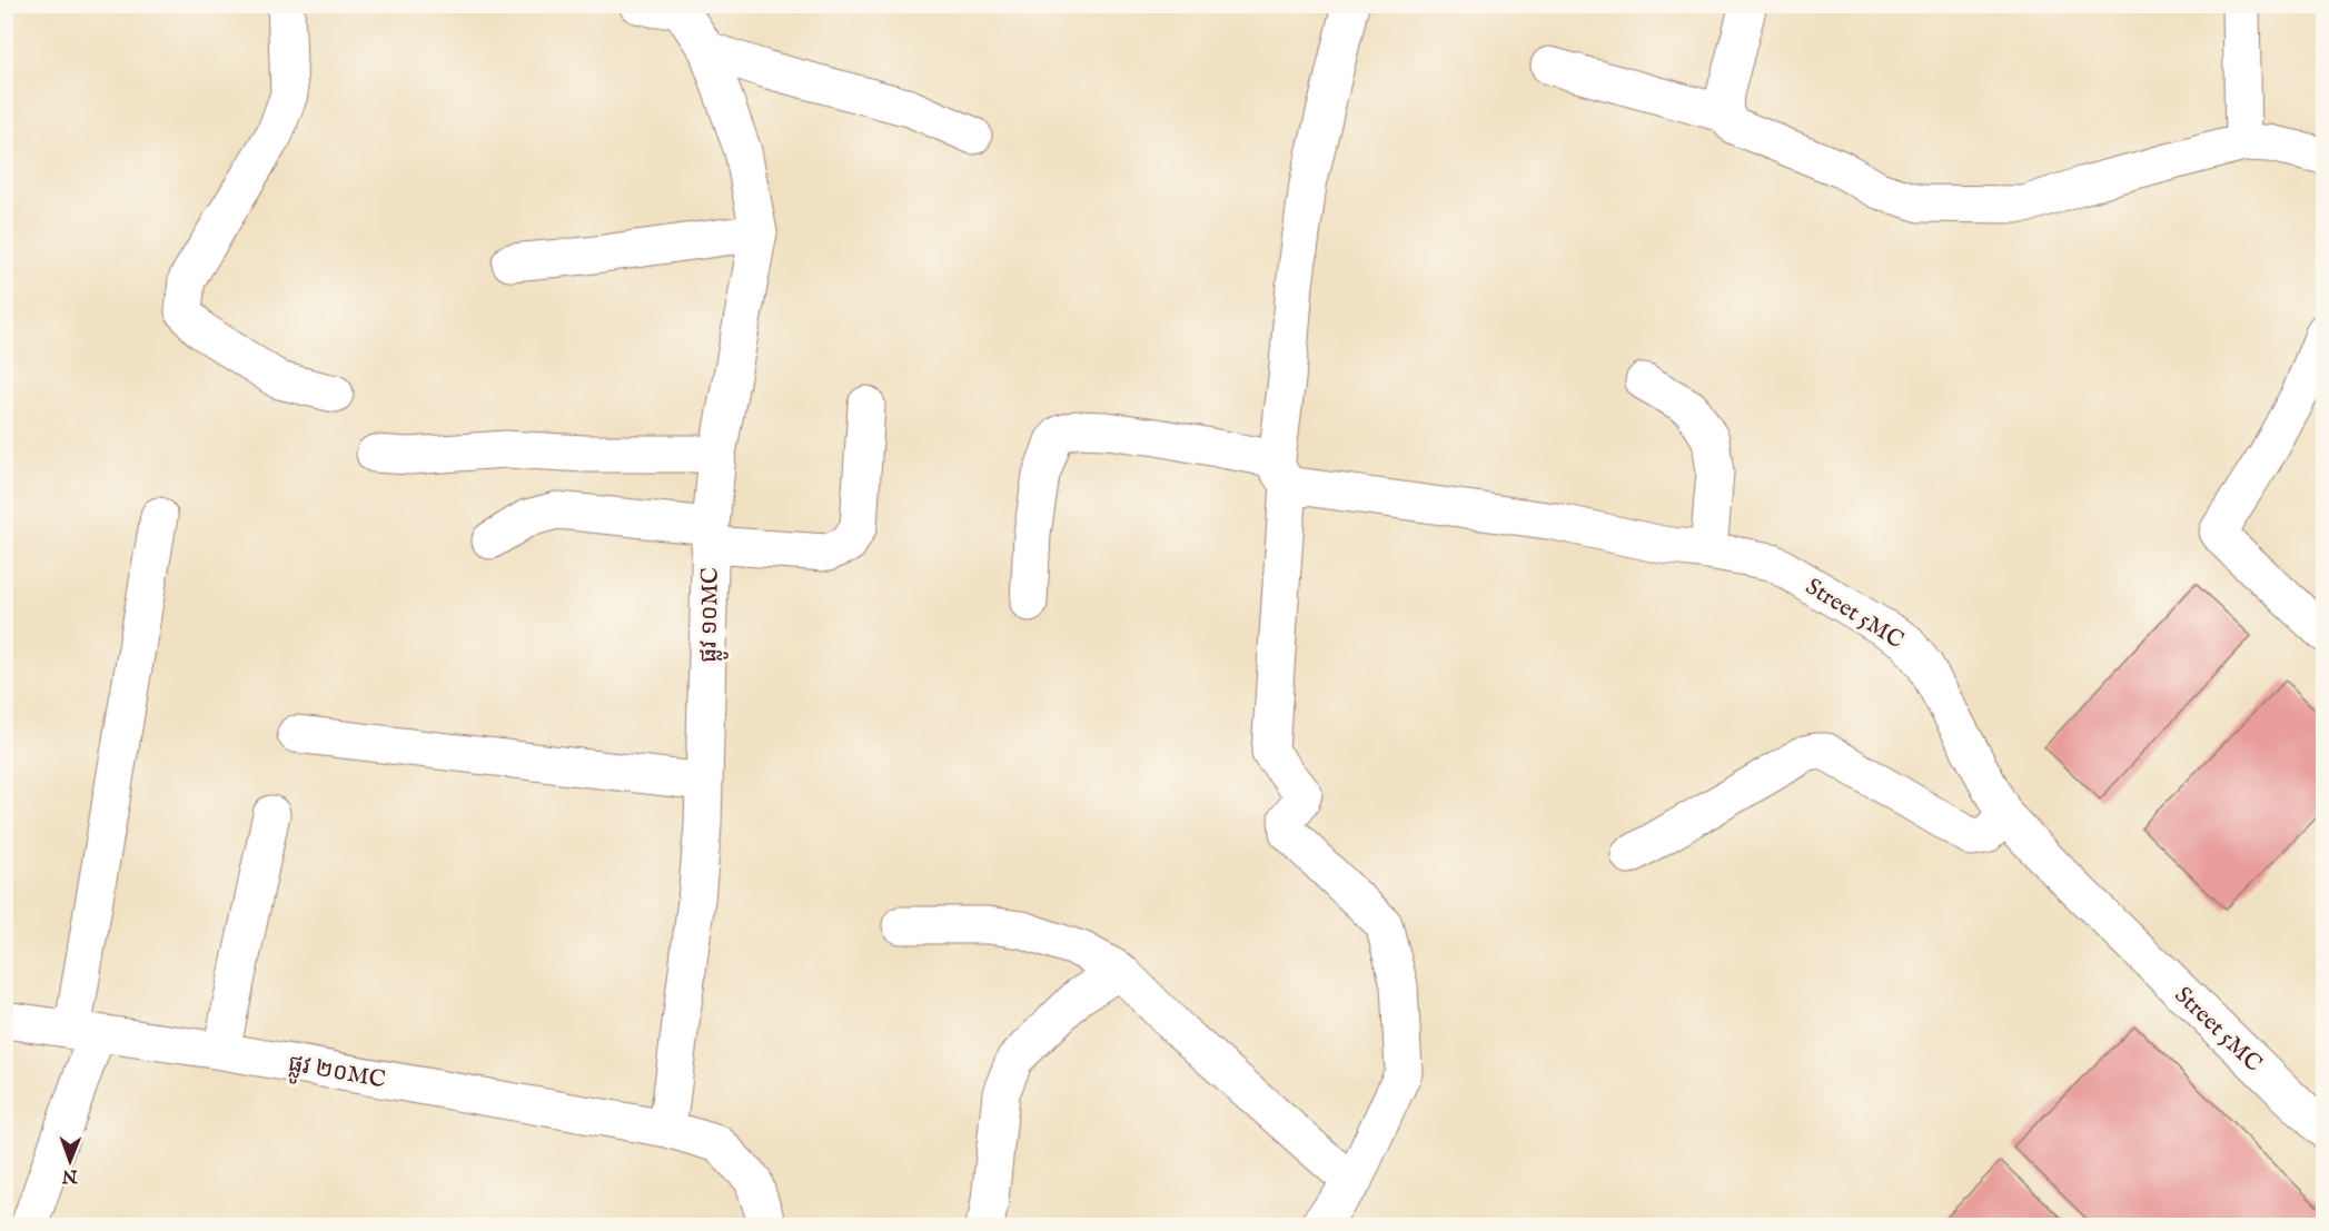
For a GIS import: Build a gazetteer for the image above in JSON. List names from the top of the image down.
{
  "streets": {
    "street": ["Street 5MC", "ផ្លូវ ១០MC", "ផ្លូវ ២០MC"]
  },
  "crossings": [
    ["ផ្លូវ ១០MC", "ផ្លូវ ២០MC"]
  ],
  "north": "bottom"
}
